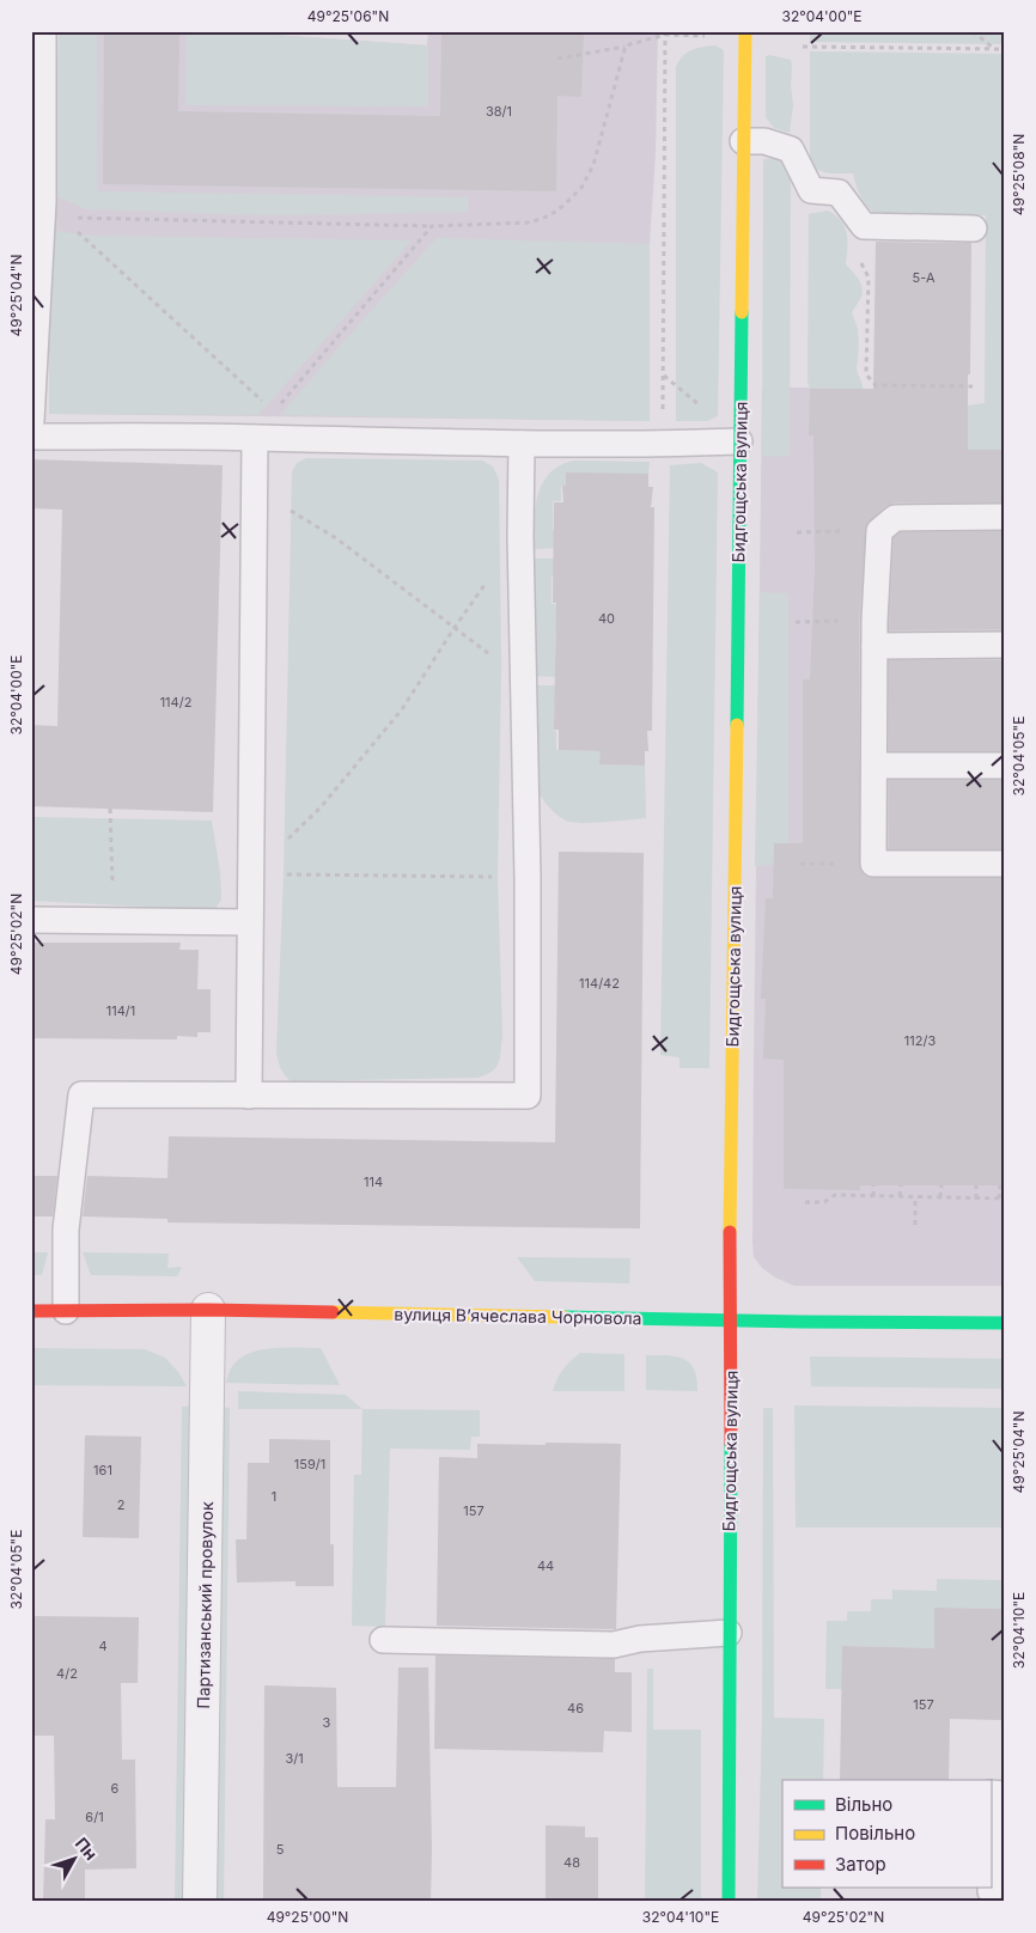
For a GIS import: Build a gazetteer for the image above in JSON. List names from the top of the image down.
{
  "streets": {
    "street": ["Бидгощська вулиця", "вулиця Вʼячеслава Чорновола", "Партизанський провулок"]
  },
  "crossings": [
    ["Бидгощська вулиця", "вулиця Вʼячеслава Чорновола"],
    ["вулиця Вʼячеслава Чорновола", "Партизанський провулок"]
  ],
  "house_numbers": [
    "38/1",
    "5-А",
    "40",
    "114/2",
    "114/42",
    "114/1",
    "112/3",
    "114",
    "159/1",
    "161",
    "1",
    "2",
    "157",
    "44",
    "4",
    "4/2",
    "157",
    "46",
    "3",
    "3/1",
    "6",
    "6/1",
    "5",
    "48"
  ],
  "legend": ["Вільно", "Повільно", "Затор"],
  "north": "top right",
  "coordinates": [
    "49°25'06\"N",
    "32°04'00\"E",
    "49°25'08\"N",
    "49°25'04\"N",
    "32°04'05\"E",
    "49°25'02\"N",
    "32°04'10\"E",
    "49°25'00\"N"
  ]
}
